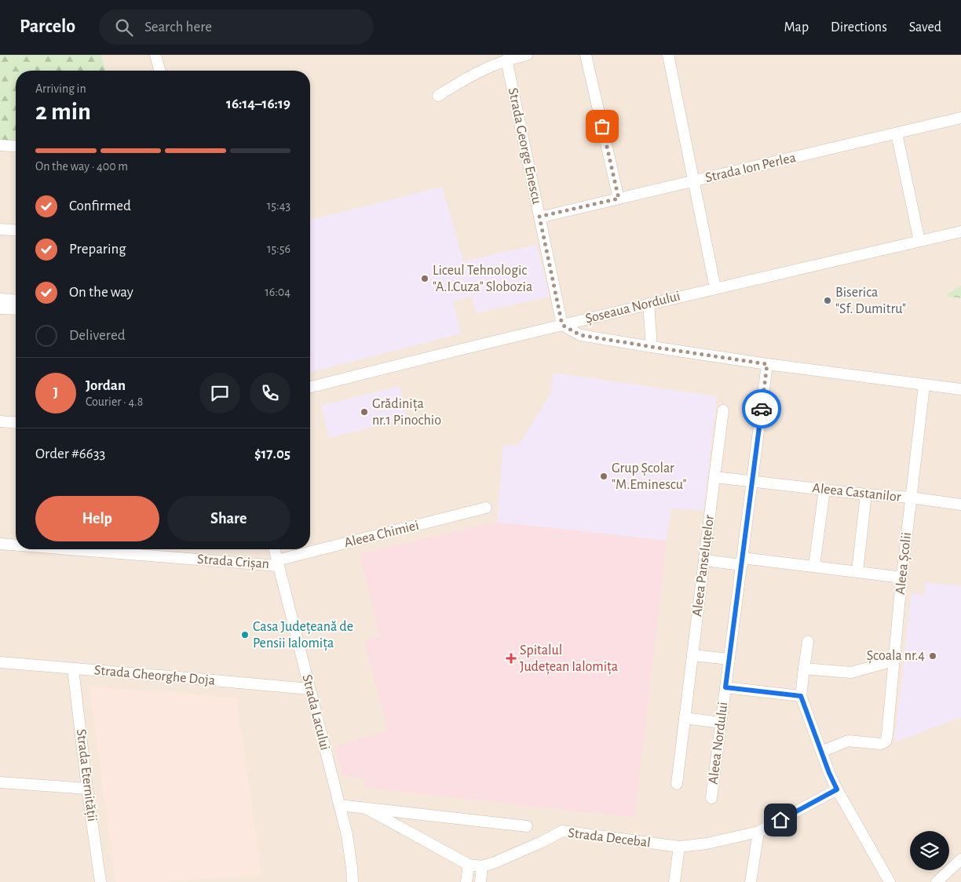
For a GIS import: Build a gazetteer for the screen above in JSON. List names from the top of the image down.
{
  "streets": {
    "street": [
      "Strada George Enescu",
      "Strada Ion Perlea",
      "Șoseaua Nordului",
      "Aleea Castanilor",
      "Aleea Chimiei",
      "Strada Crișan",
      "Aleea Școlii",
      "Aleea Panseluțelor",
      "Strada Gheorghe Doja",
      "Strada Lacului",
      "Aleea Nordului",
      "Strada Eternității",
      "Strada Decebal"
    ]
  },
  "crossings": [
    ["Strada George Enescu", "Strada Ion Perlea"],
    ["Strada George Enescu", "Șoseaua Nordului"],
    ["Aleea Castanilor", "Aleea Școlii"],
    ["Aleea Castanilor", "Aleea Nordului"],
    ["Aleea Chimiei", "Strada Crișan"],
    ["Aleea Chimiei", "Strada Lacului"],
    ["Strada Crișan", "Strada Lacului"],
    ["Strada Gheorghe Doja", "Strada Lacului"],
    ["Strada Gheorghe Doja", "Strada Eternității"],
    ["Strada Lacului", "Strada Decebal"]
  ],
  "places": {
    "other": [
      "Liceul Tehnologic \"A.I.Cuza\" Slobozia",
      "Biserica \"Sf. Dumitru\"",
      "Grădinița nr.1 Pinochio",
      "Grup Școlar \"M.Eminescu\"",
      "Casa Județeană de Pensii Ialomița",
      "Școala nr.4"
    ],
    "health": ["Spitalul Județean Ialomița"]
  },
  "page": {
    "header": "Parcelo",
    "search": "Search here",
    "nav": ["Map", "Directions", "Saved"],
    "heading": ["2 min", "Arriving in", "16:14–16:19"],
    "panel": [
      "Jordan",
      "Courier · 4.8",
      "Order #6633",
      "$17.05"
    ],
    "bar": "On the way · 400 m",
    "list": [
      ["Confirmed", "15:43"],
      ["Preparing", "15:56"],
      ["On the way", "16:04"],
      "Delivered"
    ],
    "round": "J",
    "buttons": ["Help", "Share"]
  }
}
